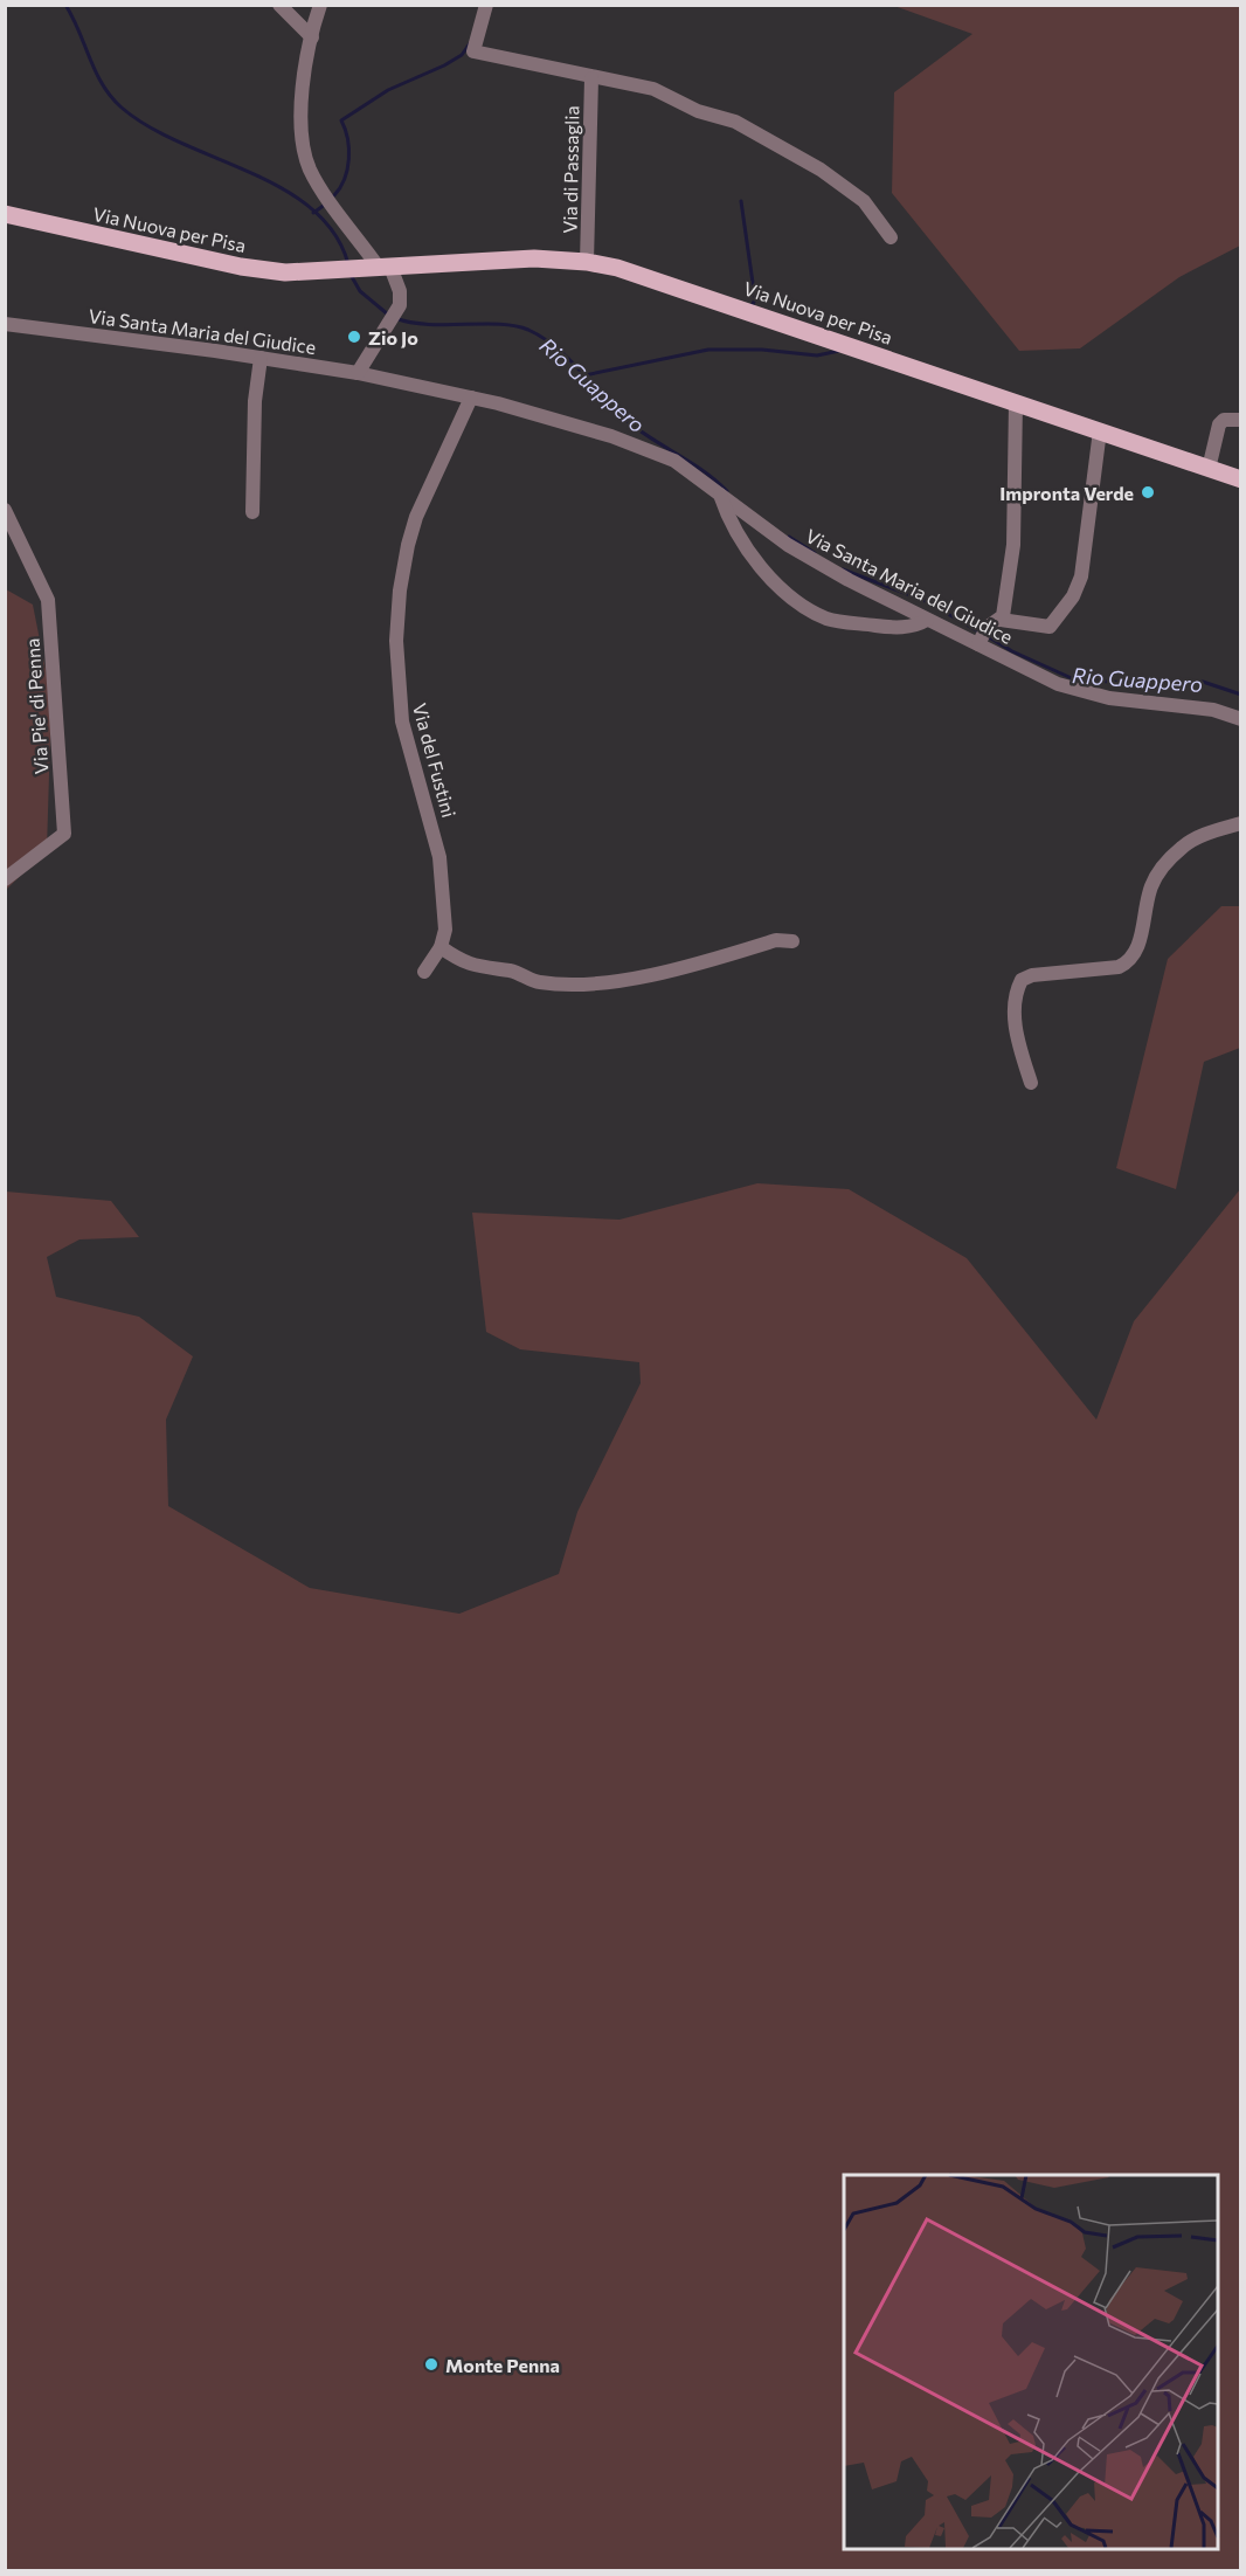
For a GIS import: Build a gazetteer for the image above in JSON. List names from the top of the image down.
{
  "streets": {
    "main road": ["Via Nuova per Pisa"],
    "street": [
      "Via di Passaglia",
      "Via Santa Maria del Giudice",
      "Via Pie' di Penna",
      "Via del Fustini"
    ]
  },
  "crossings": [
    ["Via di Passaglia", "Via Nuova per Pisa"],
    ["Via Santa Maria del Giudice", "Via del Fustini"]
  ],
  "water": ["Rio Guappero"],
  "places": ["Zio Jo", "Impronta Verde", "Monte Penna"]
}
